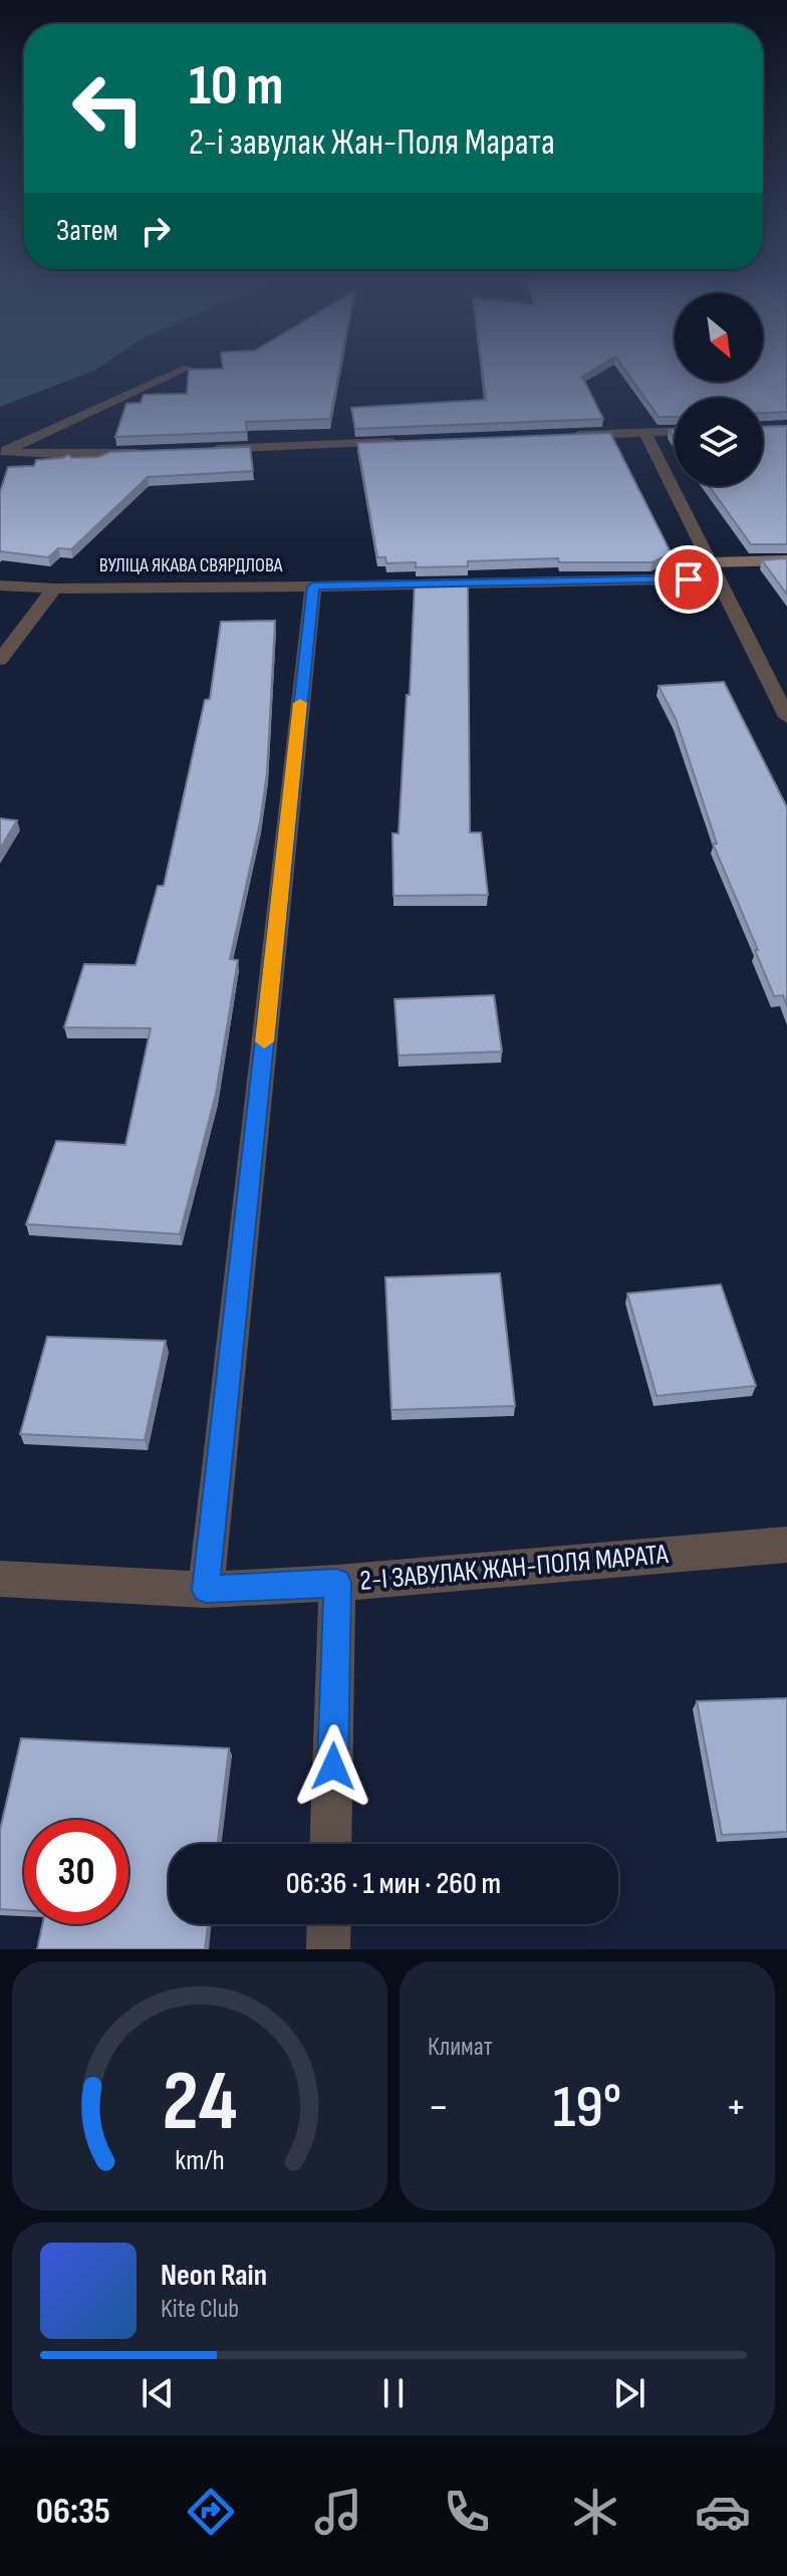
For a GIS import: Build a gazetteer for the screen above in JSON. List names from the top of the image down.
{
  "streets": {
    "street": ["ВУЛІЦА ЯКАВА СВЯРДЛОВА", "2-І ЗАВУЛАК ЖАН-ПОЛЯ МАРАТА"]
  },
  "north": "bottom right",
  "page": {
    "turn": ["10 m", "2-і завулак Жан-Поля Марата"],
    "then": "Затем",
    "limit": "30",
    "trip": "06:36 · 1 мин · 260 m",
    "tile": "Климат",
    "heat": ["−", "19°", "+"],
    "song": ["Neon Rain", "Kite Club"],
    "tabs": "06:35",
    "gauge": ["24", "km/h"]
  }
}
